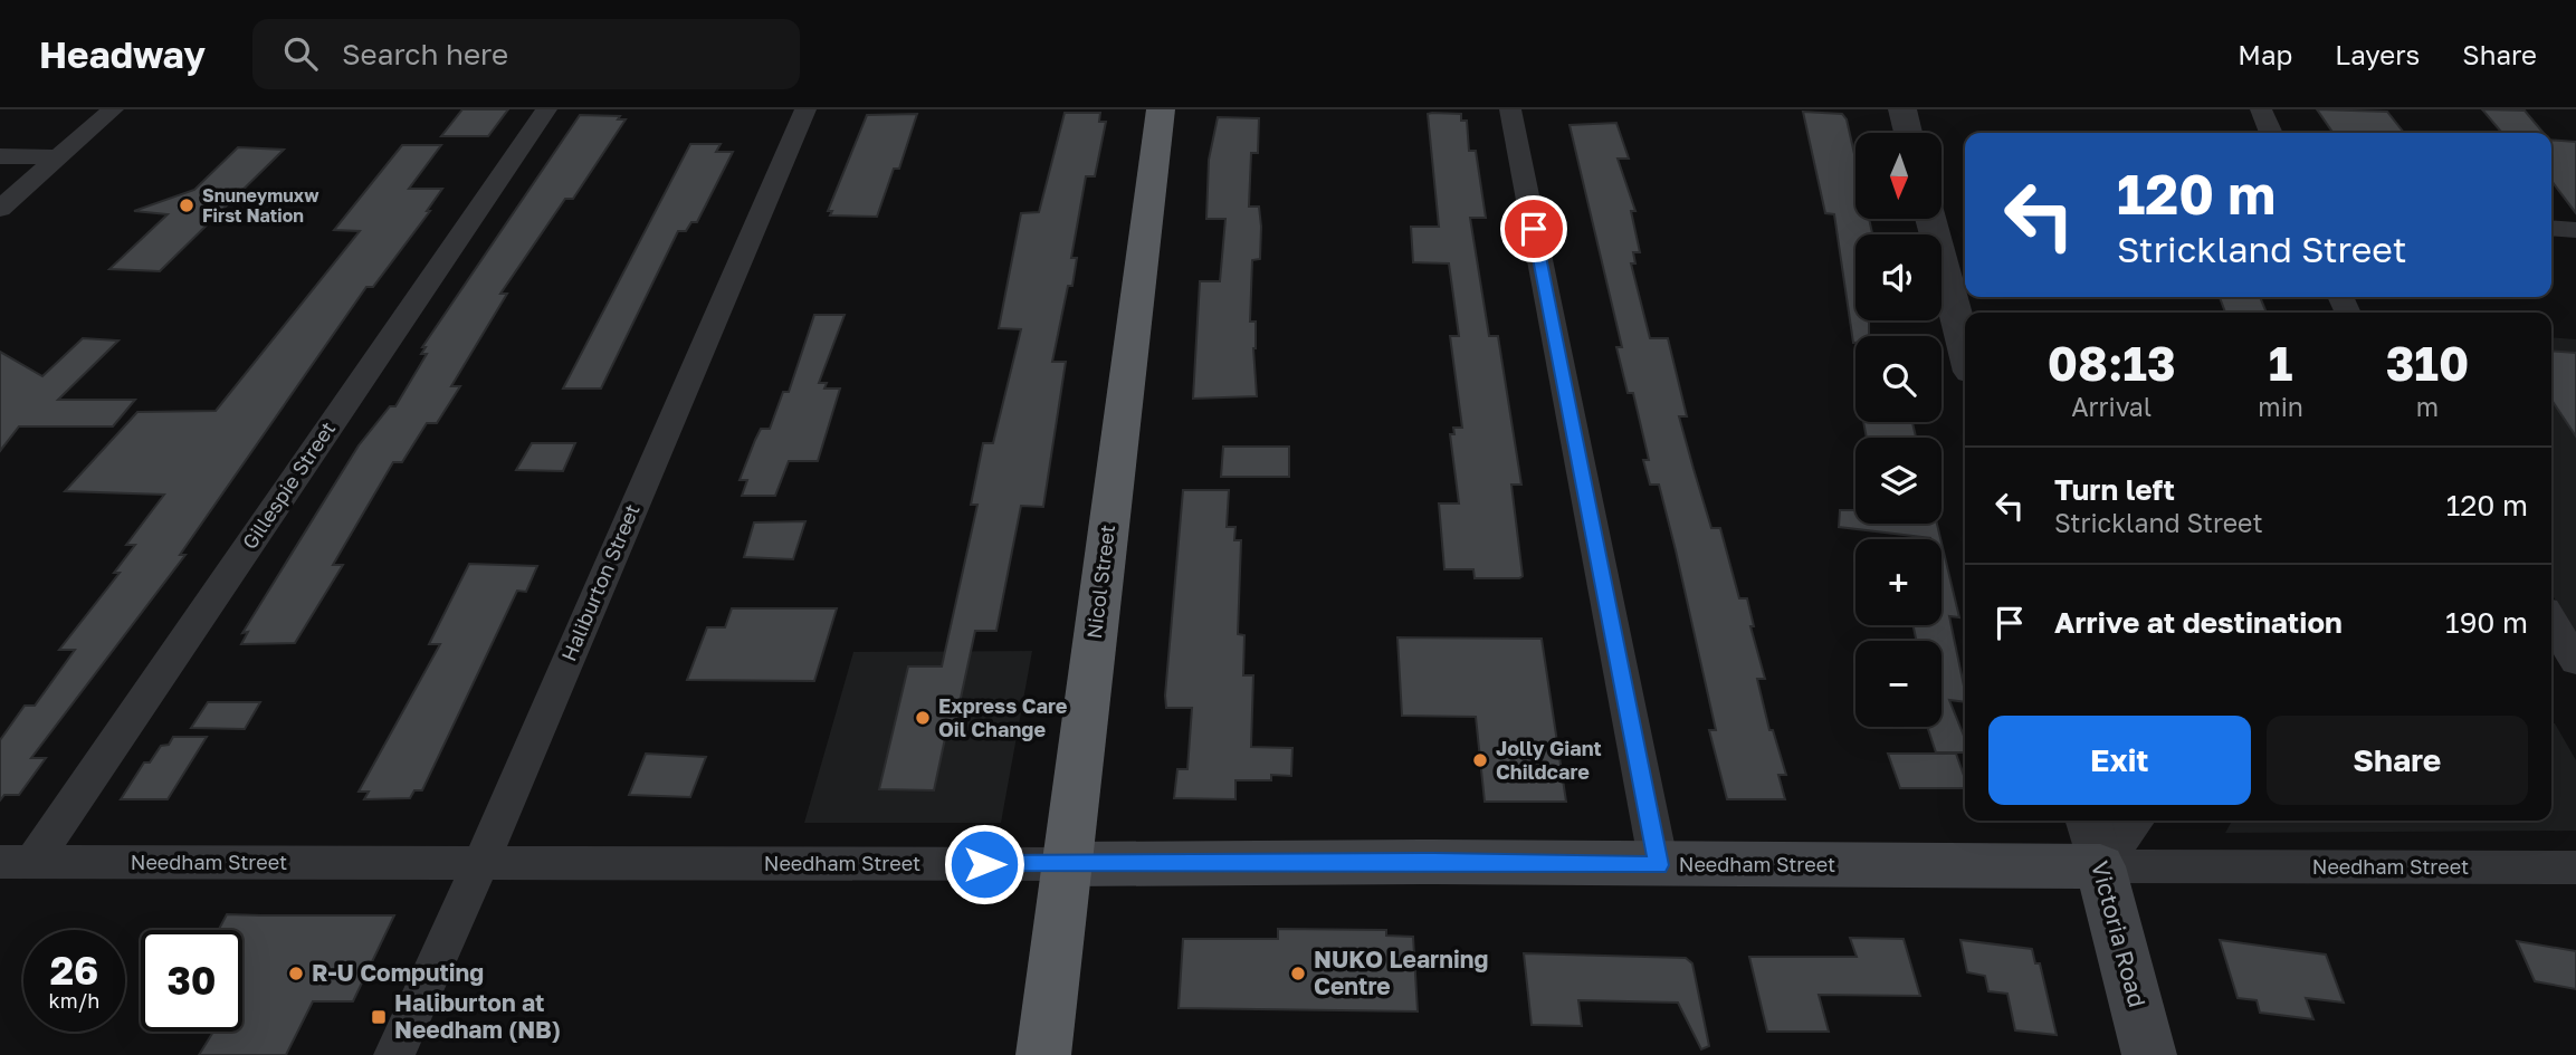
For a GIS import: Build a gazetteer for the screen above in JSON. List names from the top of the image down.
{
  "streets": {
    "highway": ["Nicol Street"],
    "main road": ["Needham Street", "Victoria Road"],
    "street": ["Gillespie Street", "Haliburton Street"]
  },
  "crossings": [
    ["Gillespie Street", "Needham Street"],
    ["Nicol Street", "Needham Street"],
    ["Haliburton Street", "Needham Street"],
    ["Needham Street", "Victoria Road"]
  ],
  "places": {
    "other": [
      "Snuneymuxw First Nation",
      "Express Care Oil Change",
      "Jolly Giant Childcare",
      "R-U Computing",
      "NUKO Learning Centre"
    ],
    "transit": ["Haliburton at Needham (NB)"]
  },
  "north": "bottom",
  "page": {
    "header": "Headway",
    "search": "Search here",
    "nav": ["Map", "Layers", "Share"],
    "map_buttons": ["+", "−"],
    "turn": ["120 m", "Strickland Street"],
    "eta": [
      "08:13",
      "Arrival",
      "1",
      "min",
      "310",
      "m"
    ],
    "list": [
      {
        "name": "Turn left",
        "note": "Strickland Street",
        "value": "120 m"
      },
      {
        "name": "Arrive at destination",
        "value": "190 m"
      }
    ],
    "buttons": ["Exit", "Share"],
    "speed": "26 km/h",
    "limit": "30"
  }
}
